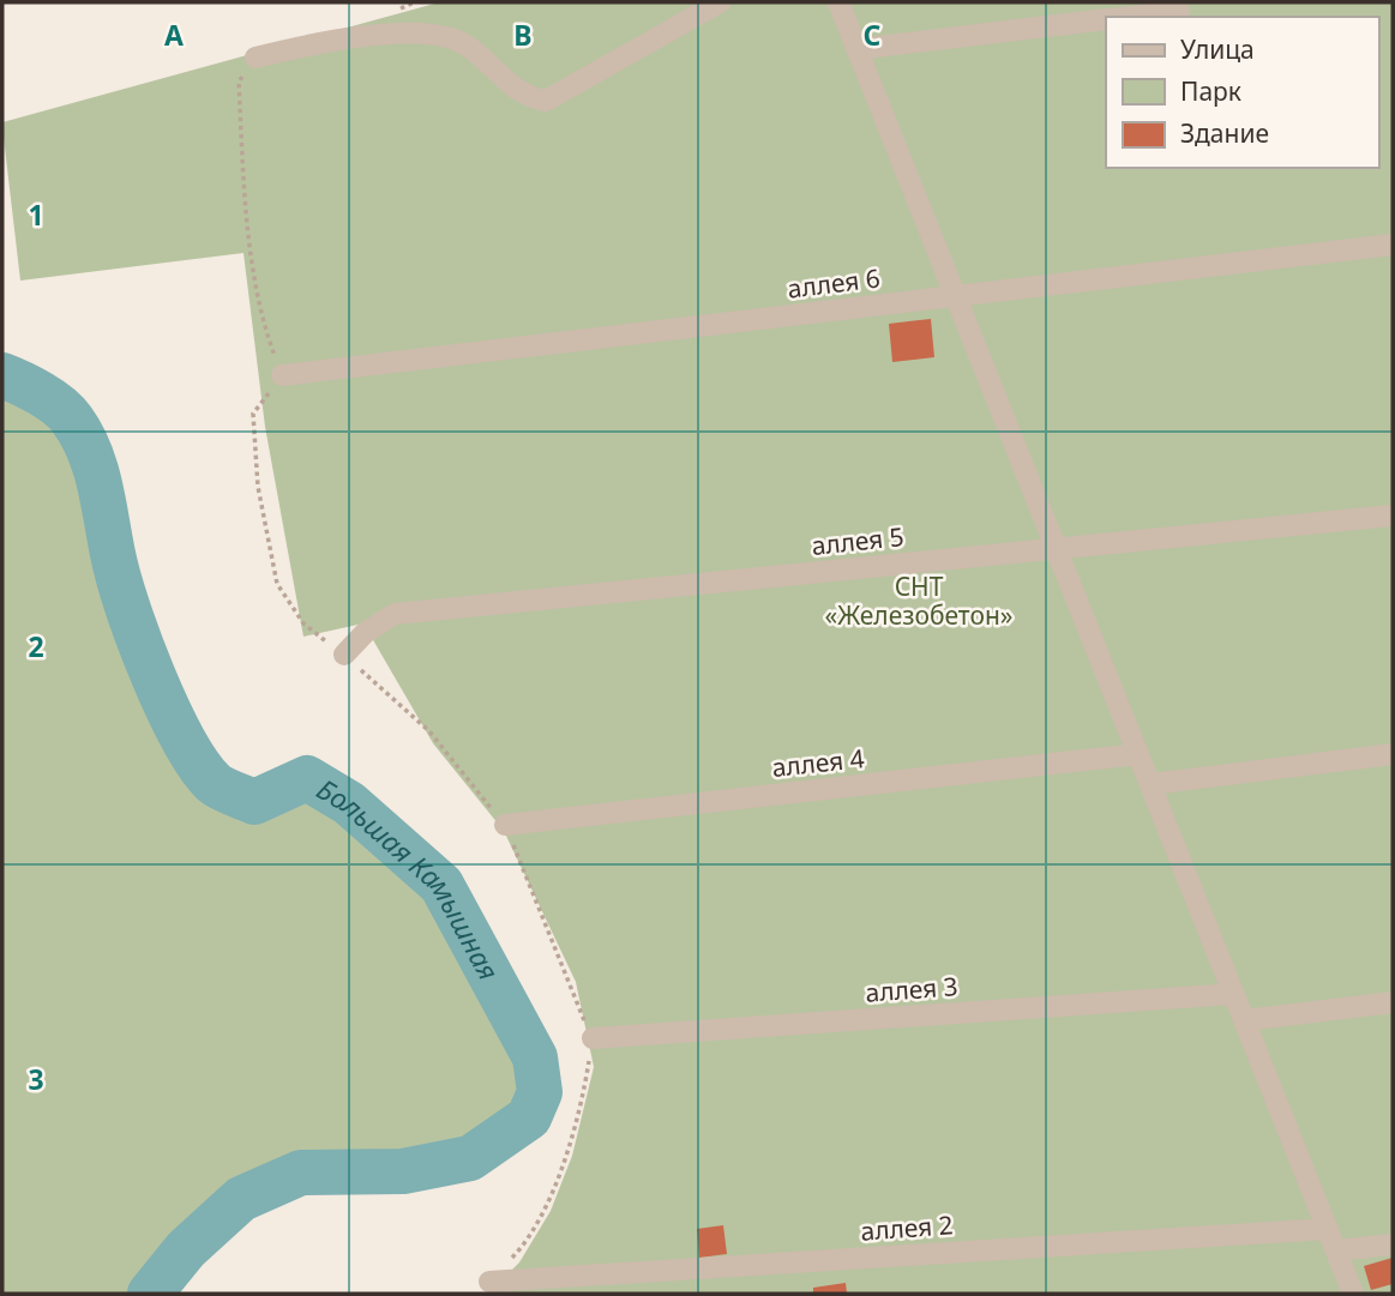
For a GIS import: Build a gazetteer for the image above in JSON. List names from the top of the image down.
{
  "streets": {
    "street": [
      "аллея 6",
      "аллея 5",
      "аллея 4",
      "аллея 3",
      "аллея 2"
    ]
  },
  "water": ["Большая Камышная"],
  "parks": ["СНТ «Железобетон»"],
  "legend": ["Улица", "Парк", "Здание"],
  "grid": {
    "columns": ["A", "B", "C"],
    "rows": ["1", "2", "3"]
  }
}
